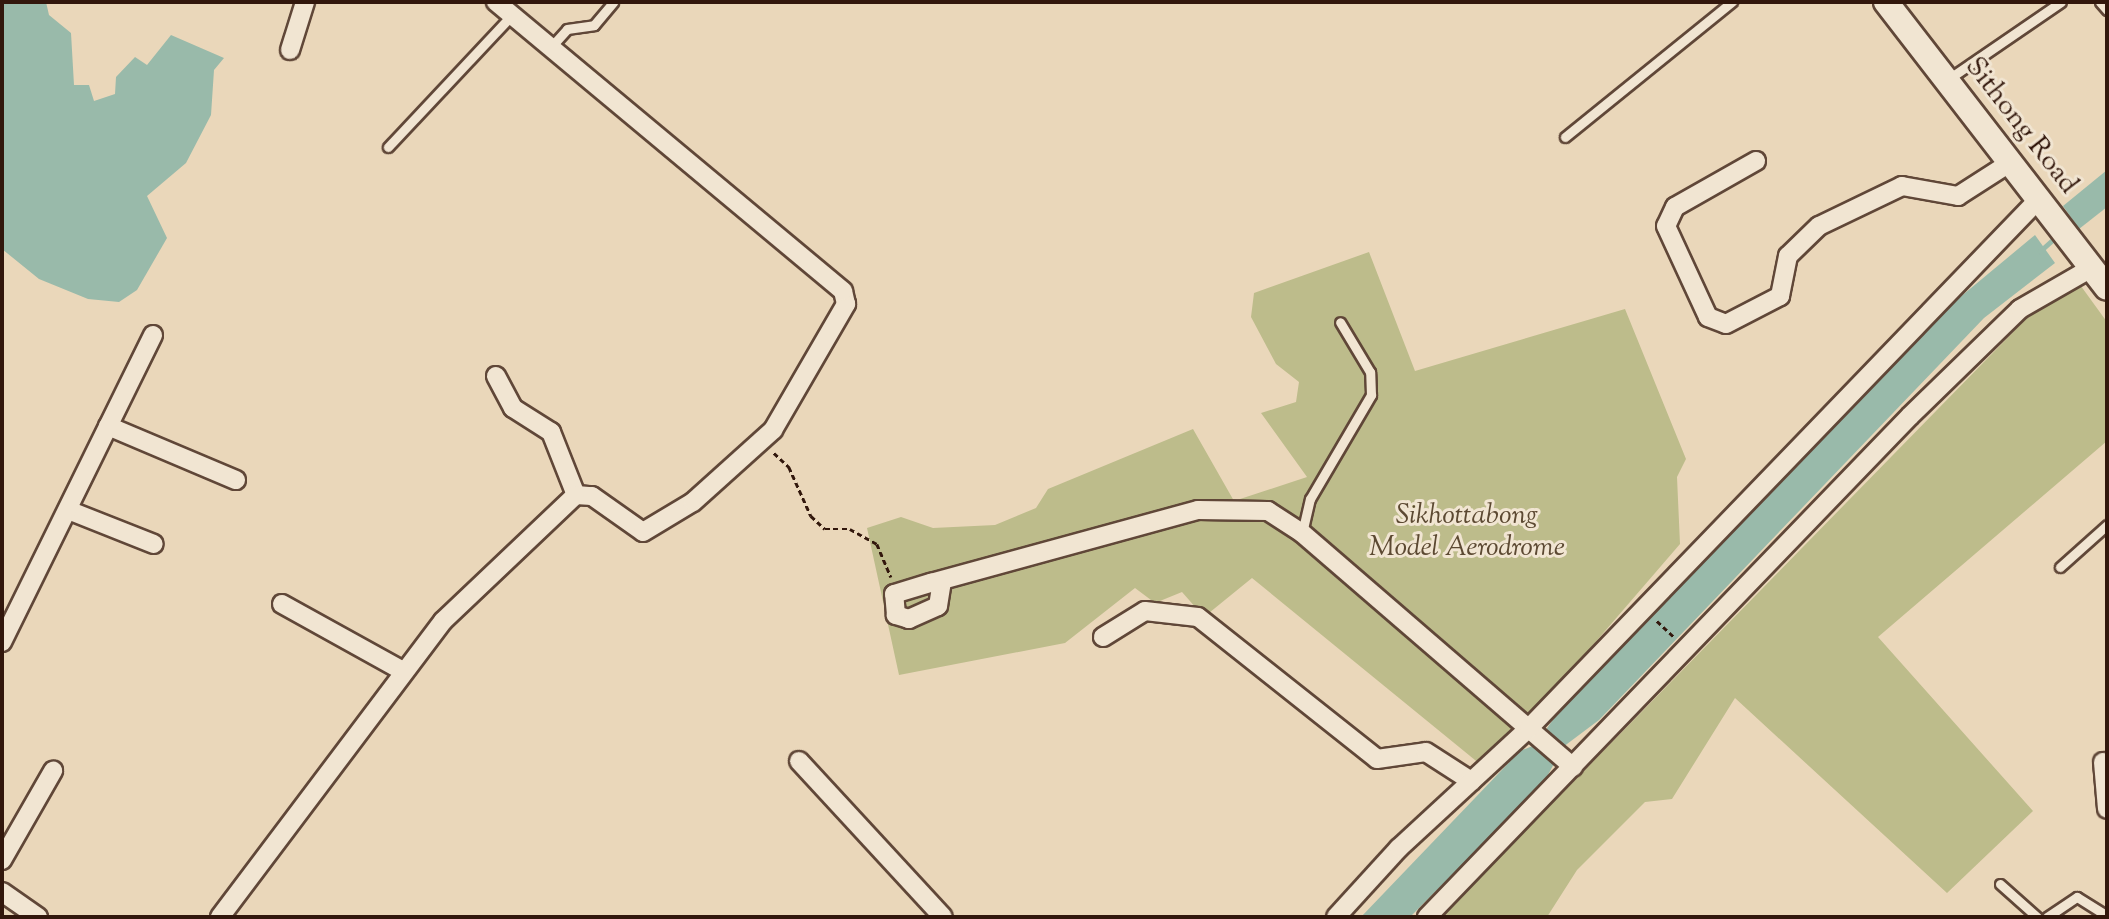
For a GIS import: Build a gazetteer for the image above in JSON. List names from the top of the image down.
{
  "streets": {
    "main road": ["Sithong Road"]
  },
  "parks": ["Sikhottabong Model Aerodrome"]
}
